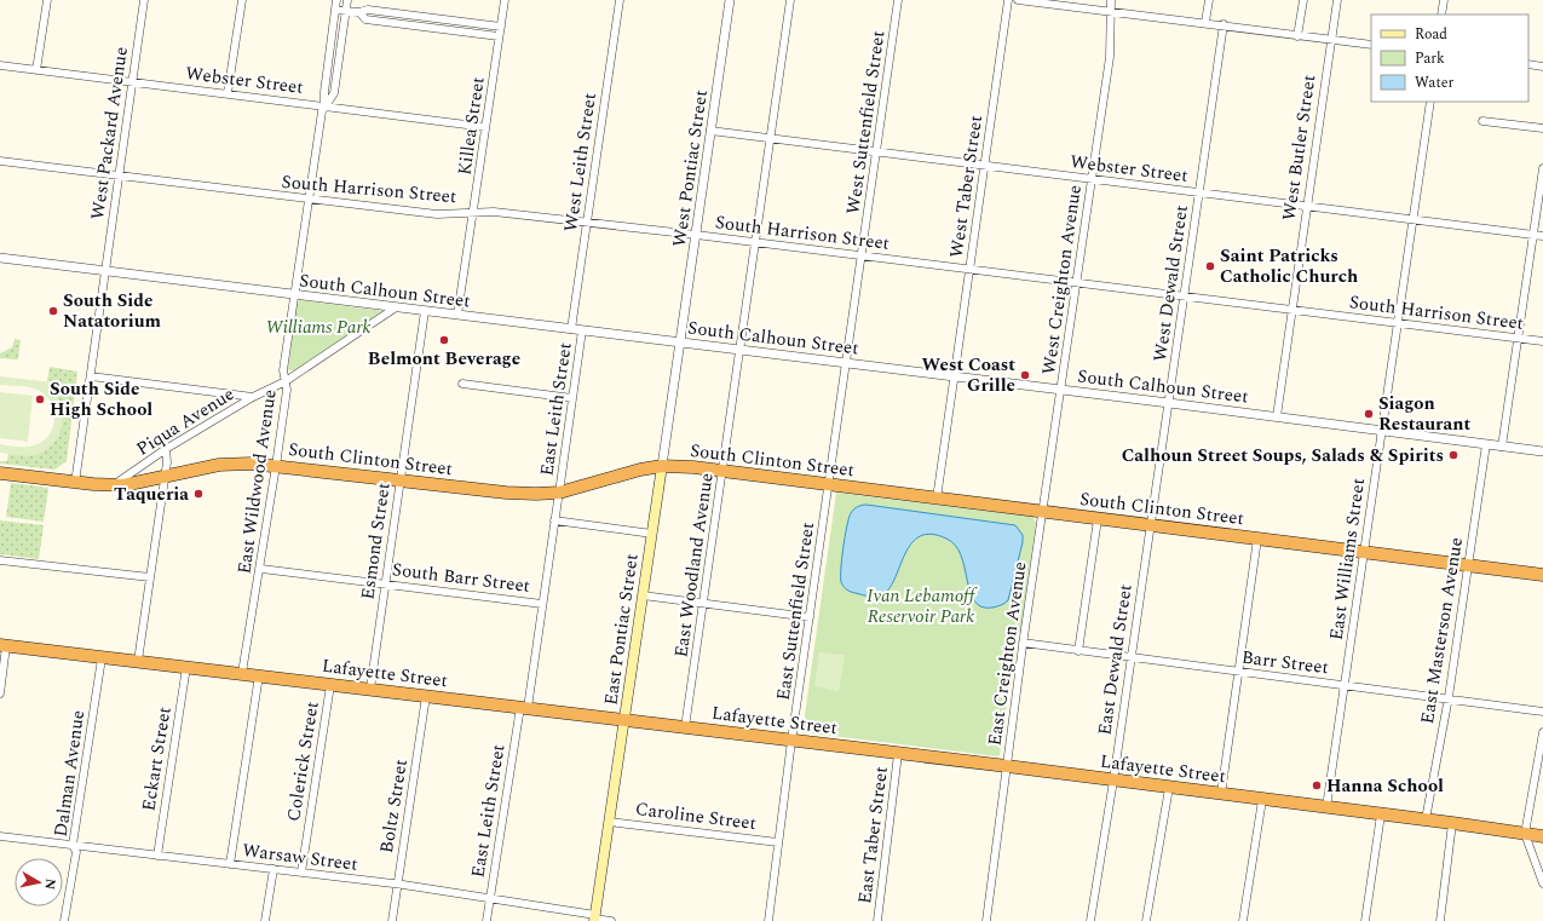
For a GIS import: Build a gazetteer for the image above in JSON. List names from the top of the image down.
{
  "streets": {
    "highway": ["South Clinton Street", "Lafayette Street"],
    "main road": ["East Pontiac Street"],
    "street": [
      "Webster Street",
      "West Suttenfield Street",
      "Killea Street",
      "West Packard Avenue",
      "West Butler Street",
      "West Leith Street",
      "West Pontiac Street",
      "West Taber Street",
      "South Harrison Street",
      "West Creighton Avenue",
      "West Dewald Street",
      "South Calhoun Street",
      "East Leith Street",
      "Piqua Avenue",
      "East Wildwood Avenue",
      "Esmond Street",
      "East Williams Street",
      "East Woodland Avenue",
      "South Barr Street",
      "East Suttenfield Street",
      "East Masterson Avenue",
      "East Creighton Avenue",
      "East Dewald Street",
      "Barr Street",
      "Eckart Street",
      "Colerick Street",
      "Dalman Avenue",
      "Boltz Street",
      "Caroline Street",
      "East Taber Street",
      "Warsaw Street"
    ]
  },
  "crossings": [
    ["Webster Street", "West Suttenfield Street"],
    ["Webster Street", "Killea Street"],
    ["Webster Street", "West Packard Avenue"],
    ["Webster Street", "West Butler Street"],
    ["Webster Street", "West Pontiac Street"],
    ["Webster Street", "West Taber Street"],
    ["Webster Street", "West Creighton Avenue"],
    ["Webster Street", "West Dewald Street"],
    ["Webster Street", "East Wildwood Avenue"],
    ["Webster Street", "East Williams Street"],
    ["Webster Street", "East Woodland Avenue"],
    ["West Suttenfield Street", "South Harrison Street"],
    ["West Suttenfield Street", "South Calhoun Street"],
    ["West Suttenfield Street", "East Suttenfield Street"],
    ["Killea Street", "South Harrison Street"],
    ["Killea Street", "South Calhoun Street"],
    ["West Packard Avenue", "South Harrison Street"],
    ["West Packard Avenue", "South Calhoun Street"],
    ["West Packard Avenue", "South Clinton Street"],
    ["West Butler Street", "South Harrison Street"],
    ["West Butler Street", "South Calhoun Street"],
    ["West Leith Street", "South Harrison Street"],
    ["West Leith Street", "South Calhoun Street"],
    ["West Pontiac Street", "South Harrison Street"],
    ["West Pontiac Street", "South Calhoun Street"],
    ["West Pontiac Street", "East Pontiac Street"],
    ["West Taber Street", "South Harrison Street"],
    ["West Taber Street", "South Calhoun Street"],
    ["South Harrison Street", "West Creighton Avenue"],
    ["South Harrison Street", "West Dewald Street"],
    ["South Harrison Street", "East Wildwood Avenue"],
    ["South Harrison Street", "East Williams Street"],
    ["South Harrison Street", "East Woodland Avenue"],
    ["West Creighton Avenue", "South Calhoun Street"],
    ["West Creighton Avenue", "East Creighton Avenue"],
    ["West Dewald Street", "South Calhoun Street"],
    ["West Dewald Street", "East Dewald Street"],
    ["South Calhoun Street", "East Leith Street"],
    ["South Calhoun Street", "Piqua Avenue"],
    ["South Calhoun Street", "East Wildwood Avenue"],
    ["South Calhoun Street", "Esmond Street"],
    ["South Calhoun Street", "East Williams Street"],
    ["South Calhoun Street", "East Woodland Avenue"],
    ["South Calhoun Street", "East Suttenfield Street"],
    ["South Calhoun Street", "East Pontiac Street"],
    ["South Calhoun Street", "East Masterson Avenue"],
    ["South Calhoun Street", "East Creighton Avenue"],
    ["South Calhoun Street", "East Dewald Street"],
    ["East Leith Street", "South Clinton Street"],
    ["East Leith Street", "South Barr Street"],
    ["East Leith Street", "Lafayette Street"],
    ["East Leith Street", "Warsaw Street"],
    ["Piqua Avenue", "South Clinton Street"],
    ["Piqua Avenue", "East Wildwood Avenue"],
    ["South Clinton Street", "East Wildwood Avenue"],
    ["South Clinton Street", "Esmond Street"],
    ["South Clinton Street", "East Williams Street"],
    ["South Clinton Street", "East Woodland Avenue"],
    ["South Clinton Street", "East Suttenfield Street"],
    ["South Clinton Street", "East Pontiac Street"],
    ["South Clinton Street", "East Masterson Avenue"],
    ["South Clinton Street", "East Creighton Avenue"],
    ["South Clinton Street", "East Dewald Street"],
    ["East Wildwood Avenue", "South Barr Street"],
    ["East Wildwood Avenue", "Lafayette Street"],
    ["Esmond Street", "South Barr Street"],
    ["Esmond Street", "Lafayette Street"],
    ["East Williams Street", "Barr Street"],
    ["East Williams Street", "Lafayette Street"],
    ["East Woodland Avenue", "Lafayette Street"],
    ["East Suttenfield Street", "Lafayette Street"],
    ["East Suttenfield Street", "Caroline Street"],
    ["East Pontiac Street", "Lafayette Street"],
    ["East Pontiac Street", "Caroline Street"],
    ["East Pontiac Street", "Warsaw Street"],
    ["East Masterson Avenue", "Barr Street"],
    ["East Masterson Avenue", "Lafayette Street"],
    ["East Creighton Avenue", "Barr Street"],
    ["East Creighton Avenue", "Lafayette Street"],
    ["East Dewald Street", "Barr Street"],
    ["East Dewald Street", "Lafayette Street"],
    ["Lafayette Street", "Eckart Street"],
    ["Lafayette Street", "Colerick Street"],
    ["Lafayette Street", "Dalman Avenue"],
    ["Lafayette Street", "Boltz Street"],
    ["Lafayette Street", "East Taber Street"],
    ["Eckart Street", "Warsaw Street"],
    ["Colerick Street", "Warsaw Street"],
    ["Dalman Avenue", "Warsaw Street"],
    ["Boltz Street", "Warsaw Street"]
  ],
  "parks": ["Williams Park", "Ivan Lebamoff Reservoir Park"],
  "places": [
    "Saint Patricks Catholic Church",
    "South Side Natatorium",
    "Belmont Beverage",
    "West Coast Grille",
    "South Side High School",
    "Siagon Restaurant",
    "Calhoun Street Soups, Salads & Spirits",
    "Taqueria",
    "Hanna School"
  ],
  "legend": ["Road", "Park", "Water"],
  "north": "right"
}
